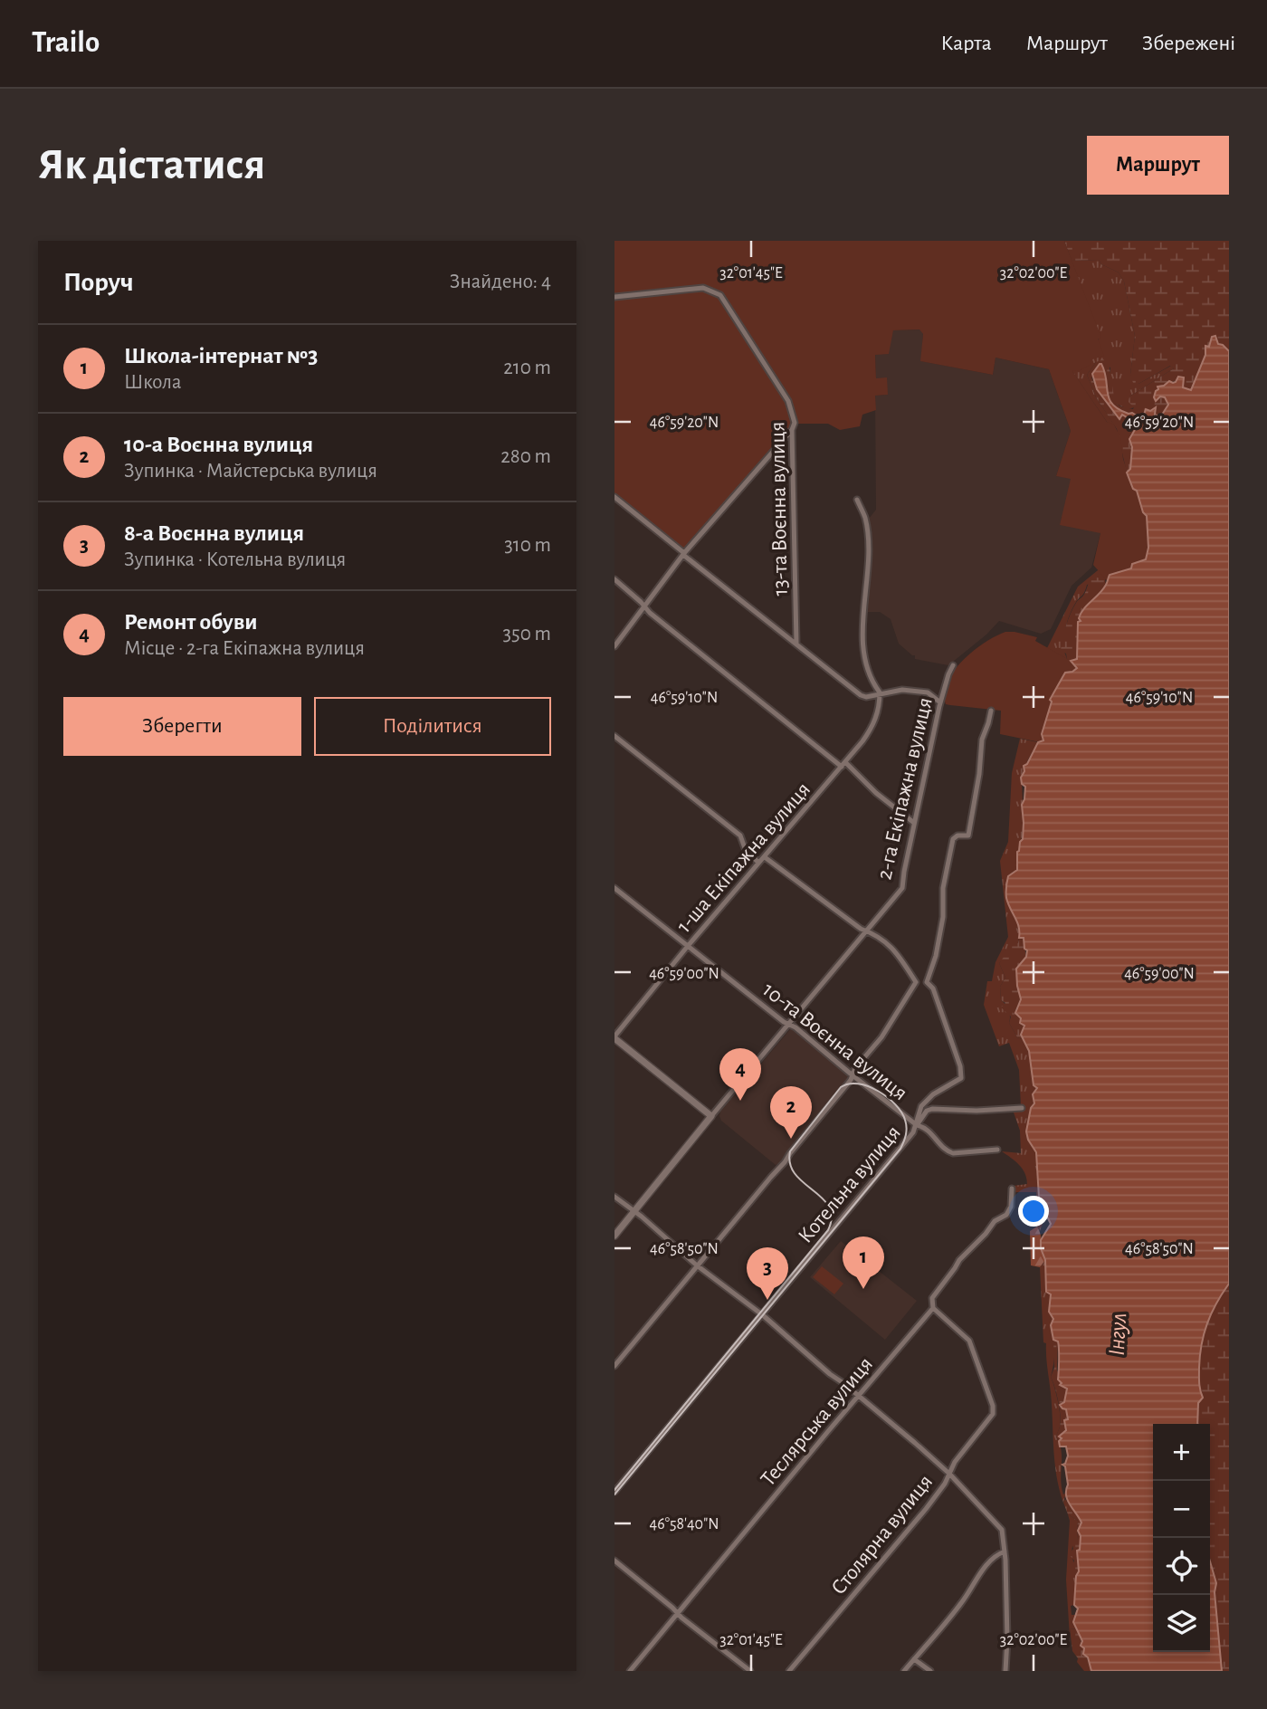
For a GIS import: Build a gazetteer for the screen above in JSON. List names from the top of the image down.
{
  "streets": {
    "street": [
      "13-та Воєнна вулиця",
      "2-га Екіпажна вулиця",
      "1-ша Екіпажна вулиця",
      "10-та Воєнна вулиця",
      "Котельна вулиця",
      "Теслярська вулиця",
      "Столярна вулиця"
    ]
  },
  "crossings": [
    ["2-га Екіпажна вулиця", "10-та Воєнна вулиця"],
    ["1-ша Екіпажна вулиця", "10-та Воєнна вулиця"],
    ["10-та Воєнна вулиця", "Котельна вулиця"],
    ["Теслярська вулиця", "Столярна вулиця"]
  ],
  "water": ["Інгул"],
  "page": {
    "header": "Trailo",
    "nav": ["Карта", "Маршрут", "Збережені"],
    "buttons": [
      "Маршрут",
      ["Зберегти", "Поділитися"]
    ],
    "title": "Як дістатися",
    "heading": ["Поруч", "Знайдено: 4"],
    "list": [
      {
        "mark": "1",
        "name": "Школа-інтернат №3",
        "note": "Школа",
        "value": "210 m"
      },
      {
        "mark": "2",
        "name": "10-а Воєнна вулиця",
        "note": "Зупинка · Майстерська вулиця",
        "value": "280 m"
      },
      {
        "mark": "3",
        "name": "8-а Воєнна вулиця",
        "note": "Зупинка · Котельна вулиця",
        "value": "310 m"
      },
      {
        "mark": "4",
        "name": "Ремонт обуви",
        "note": "Місце · 2-га Екіпажна вулиця",
        "value": "350 m"
      }
    ],
    "pins": [
      "4",
      "2",
      "1",
      "3"
    ],
    "map_buttons": ["+", "−"]
  },
  "coordinates": [
    "32°01'45\"E",
    "32°02'00\"E",
    "46°59'20\"N",
    "46°59'10\"N",
    "46°59'00\"N",
    "46°58'50\"N",
    "46°58'40\"N"
  ]
}
